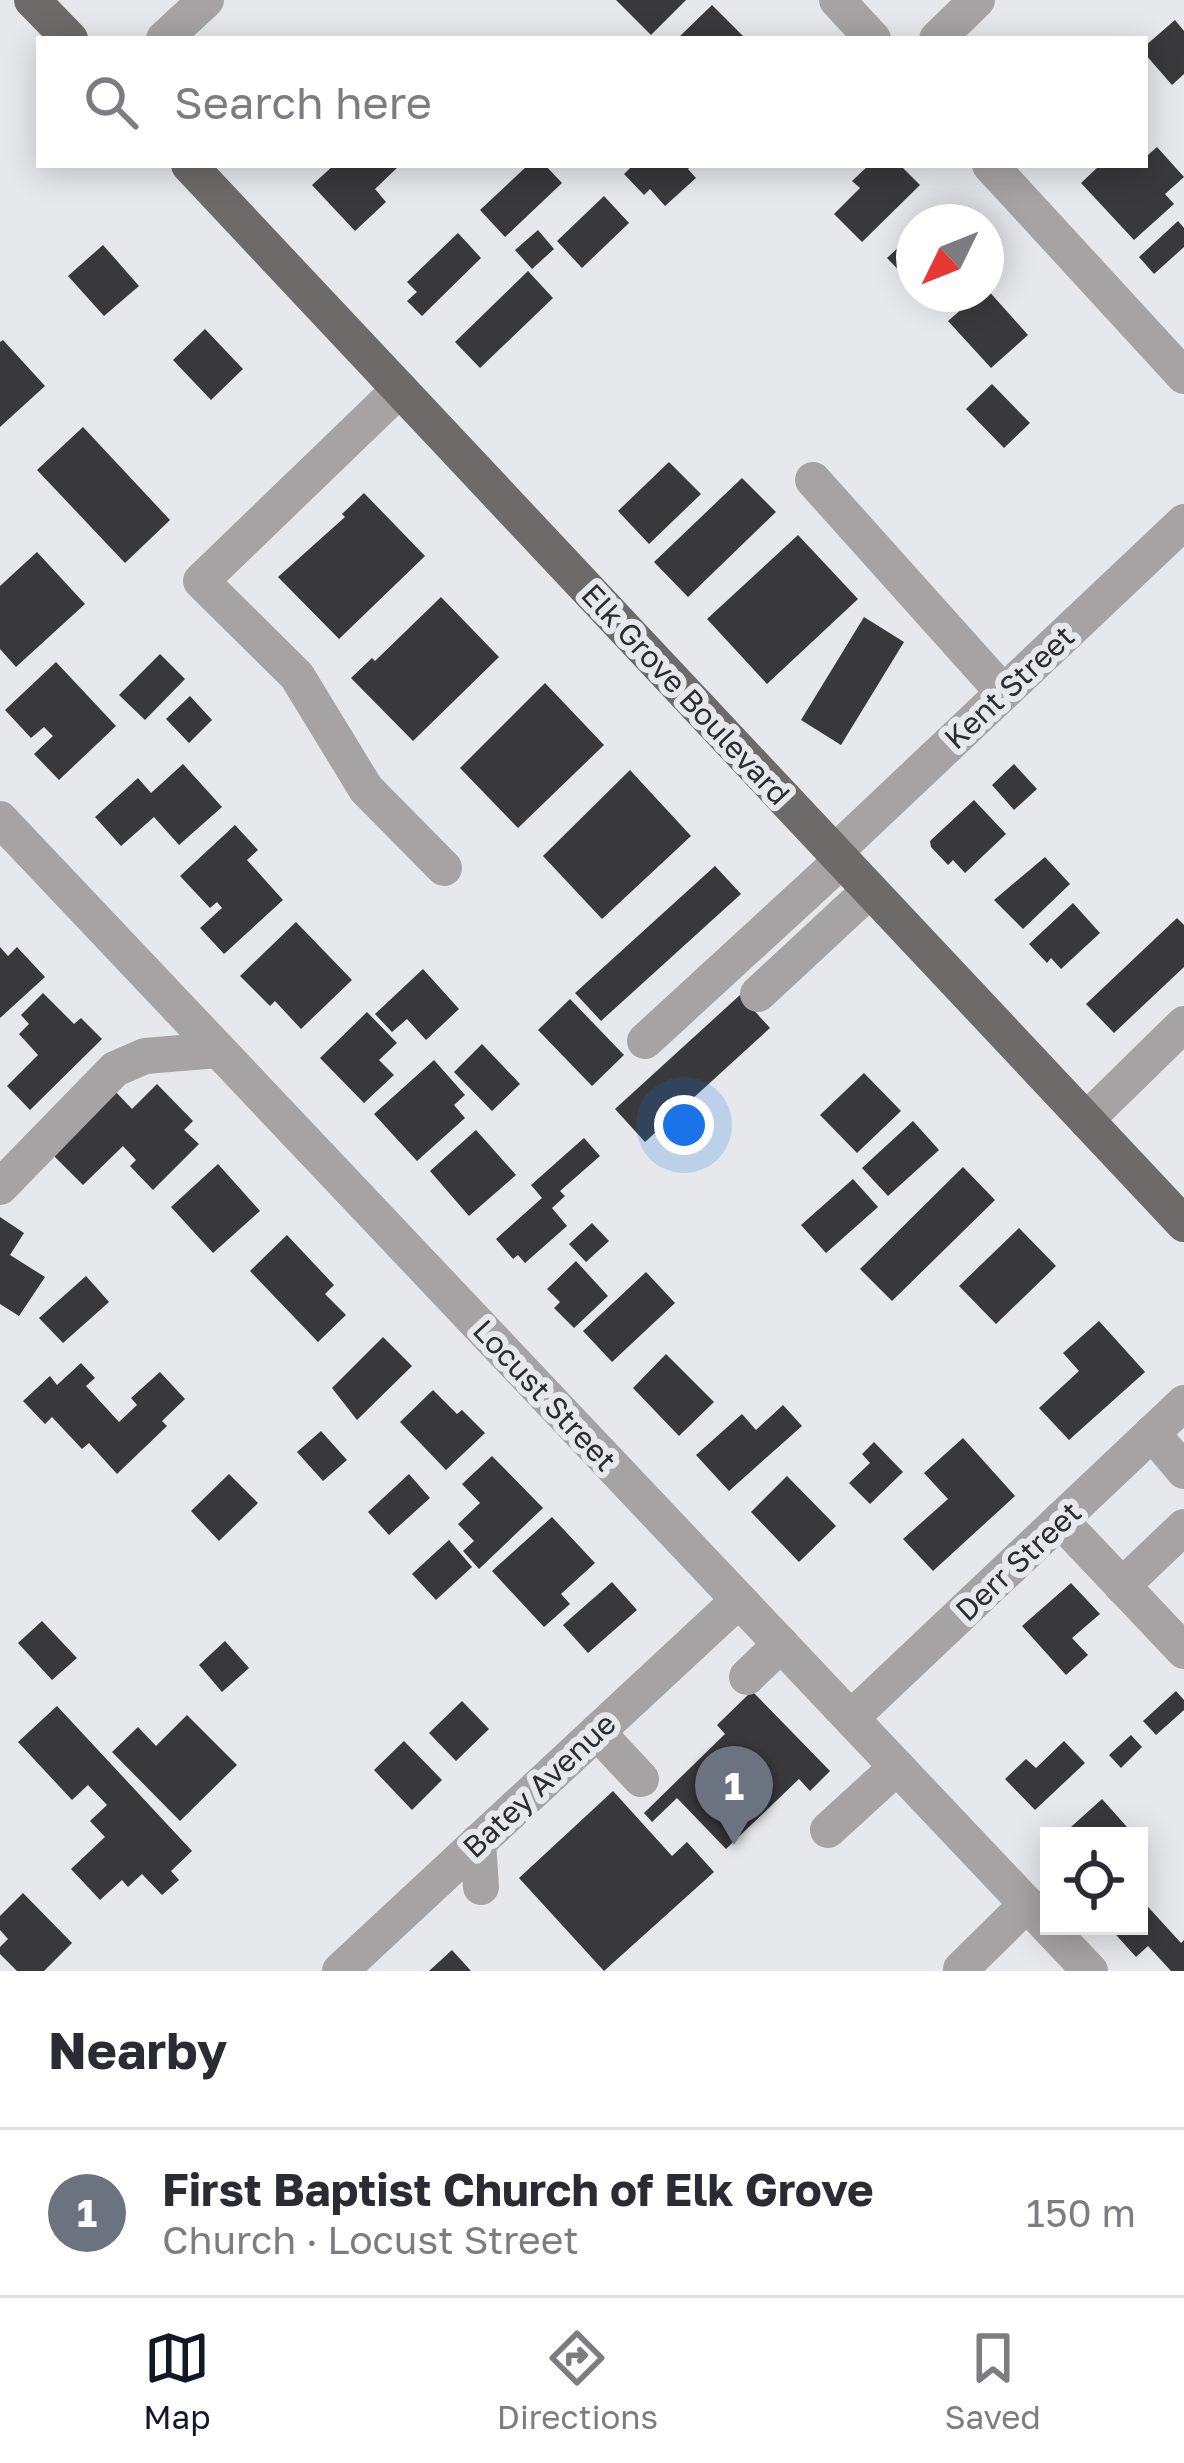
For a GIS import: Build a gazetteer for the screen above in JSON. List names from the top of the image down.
{
  "streets": {
    "main road": ["Elk Grove Boulevard"],
    "street": [
      "Kent Street",
      "Locust Street",
      "Derr Street",
      "Batey Avenue"
    ]
  },
  "crossings": [
    ["Kent Street", "Elk Grove Boulevard"],
    ["Locust Street", "Derr Street"],
    ["Locust Street", "Batey Avenue"]
  ],
  "north": "bottom left",
  "page": {
    "search": "Search here",
    "pins": "1",
    "heading": "Nearby",
    "list": [
      {
        "mark": "1",
        "name": "First Baptist Church of Elk Grove",
        "note": "Church · Locust Street",
        "value": "150 m"
      }
    ],
    "nav": ["Map", "Directions", "Saved"]
  }
}
